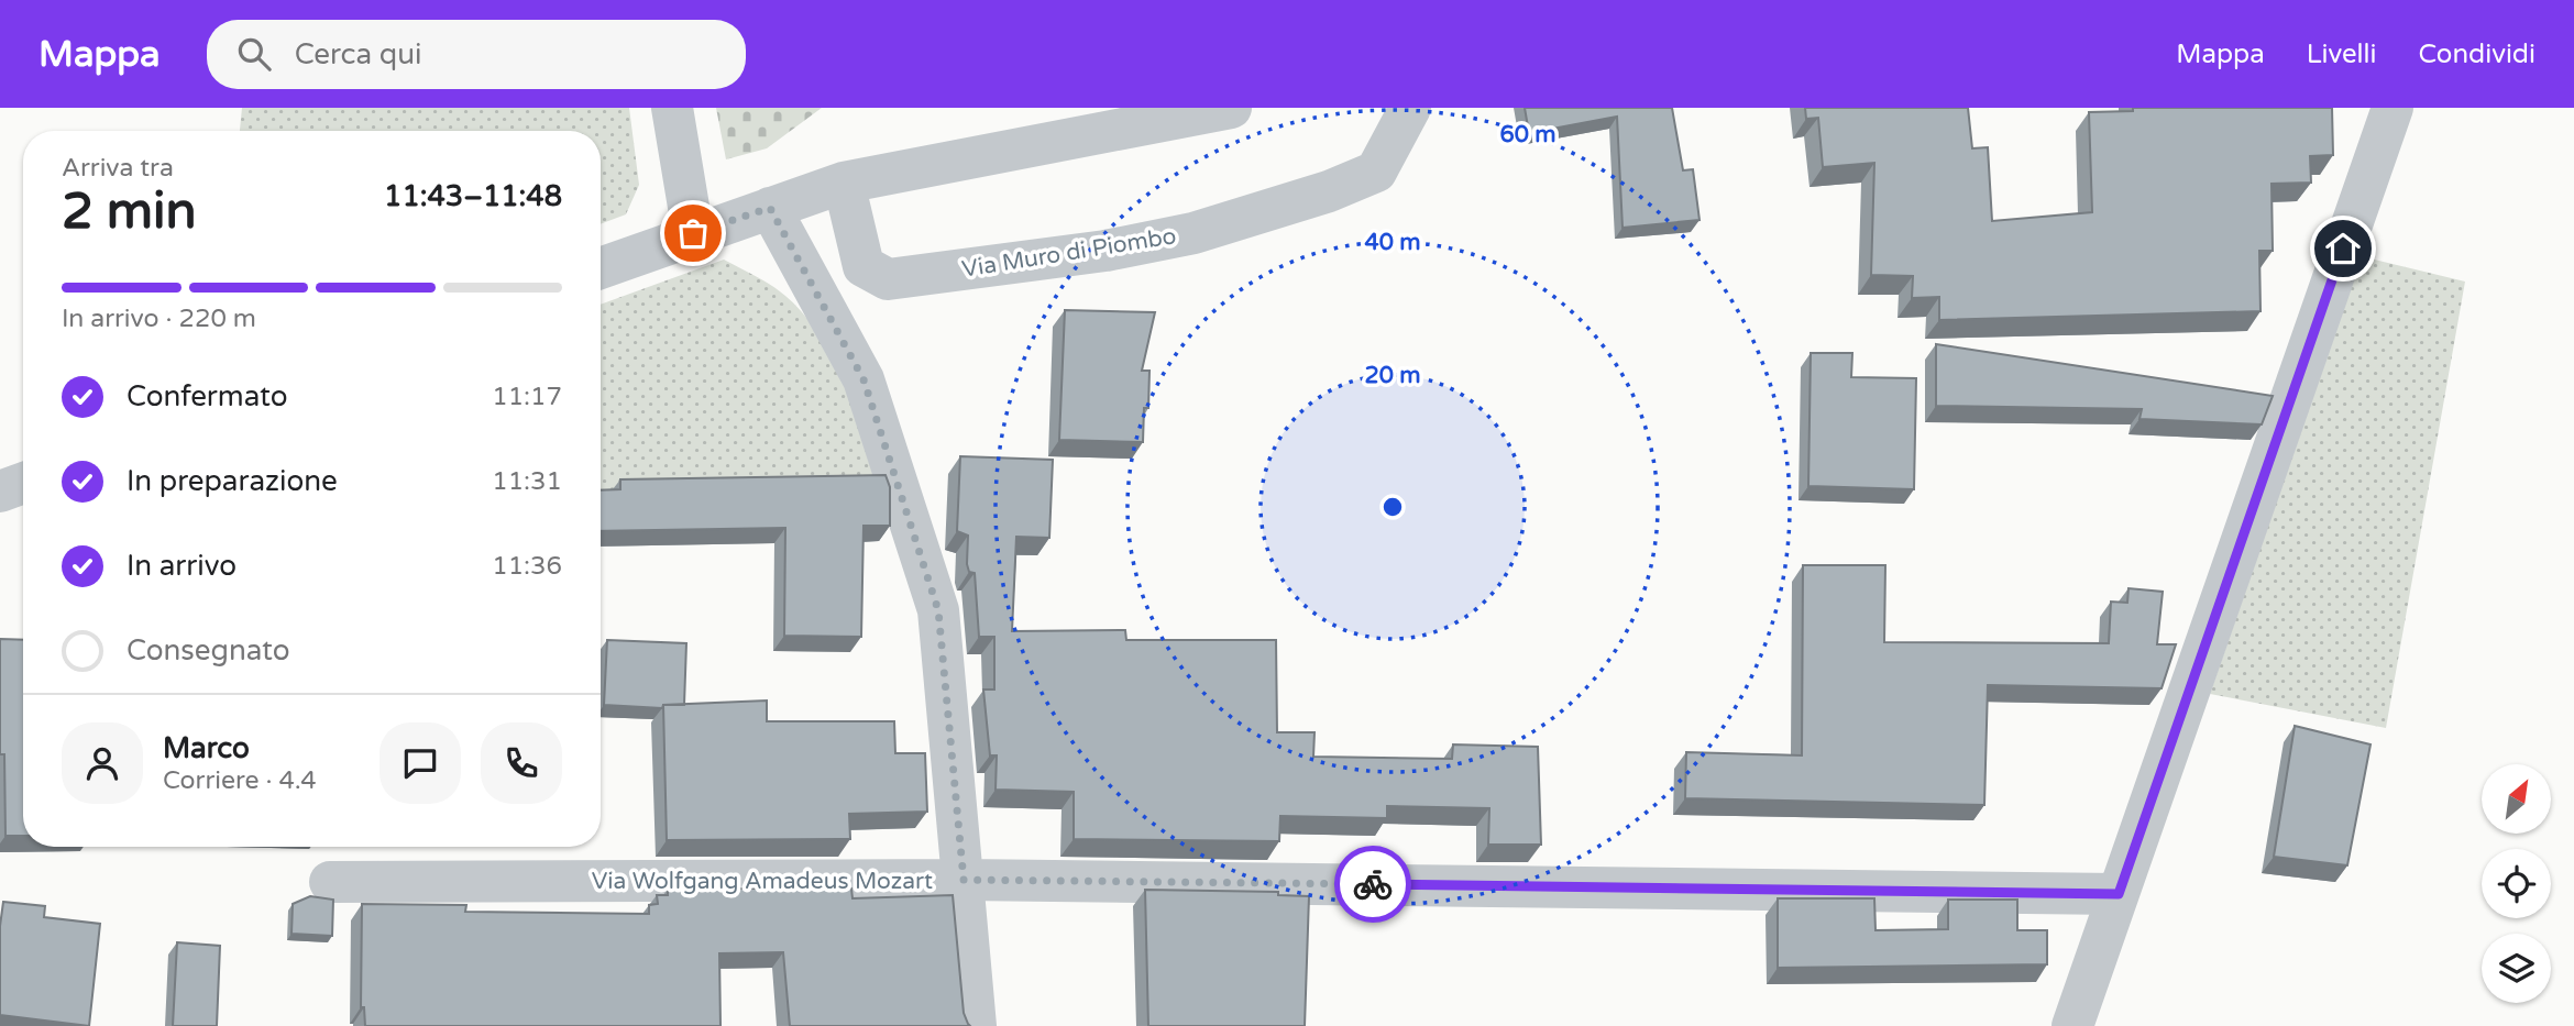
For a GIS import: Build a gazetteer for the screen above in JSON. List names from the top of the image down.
{
  "streets": {
    "street": ["Via Muro di Piombo", "Via Wolfgang Amadeus Mozart"]
  },
  "north": "top right",
  "page": {
    "header": "Mappa",
    "search": "Cerca qui",
    "nav": ["Mappa", "Livelli", "Condividi"],
    "heading": ["2 min", "Arriva tra", "11:43–11:48"],
    "panel": ["Marco", "Corriere · 4.4"],
    "bar": "In arrivo · 220 m",
    "list": [
      ["Confermato", "11:17"],
      ["In preparazione", "11:31"],
      ["In arrivo", "11:36"],
      "Consegnato"
    ]
  },
  "rings": ["60 m", "40 m", "20 m"]
}
